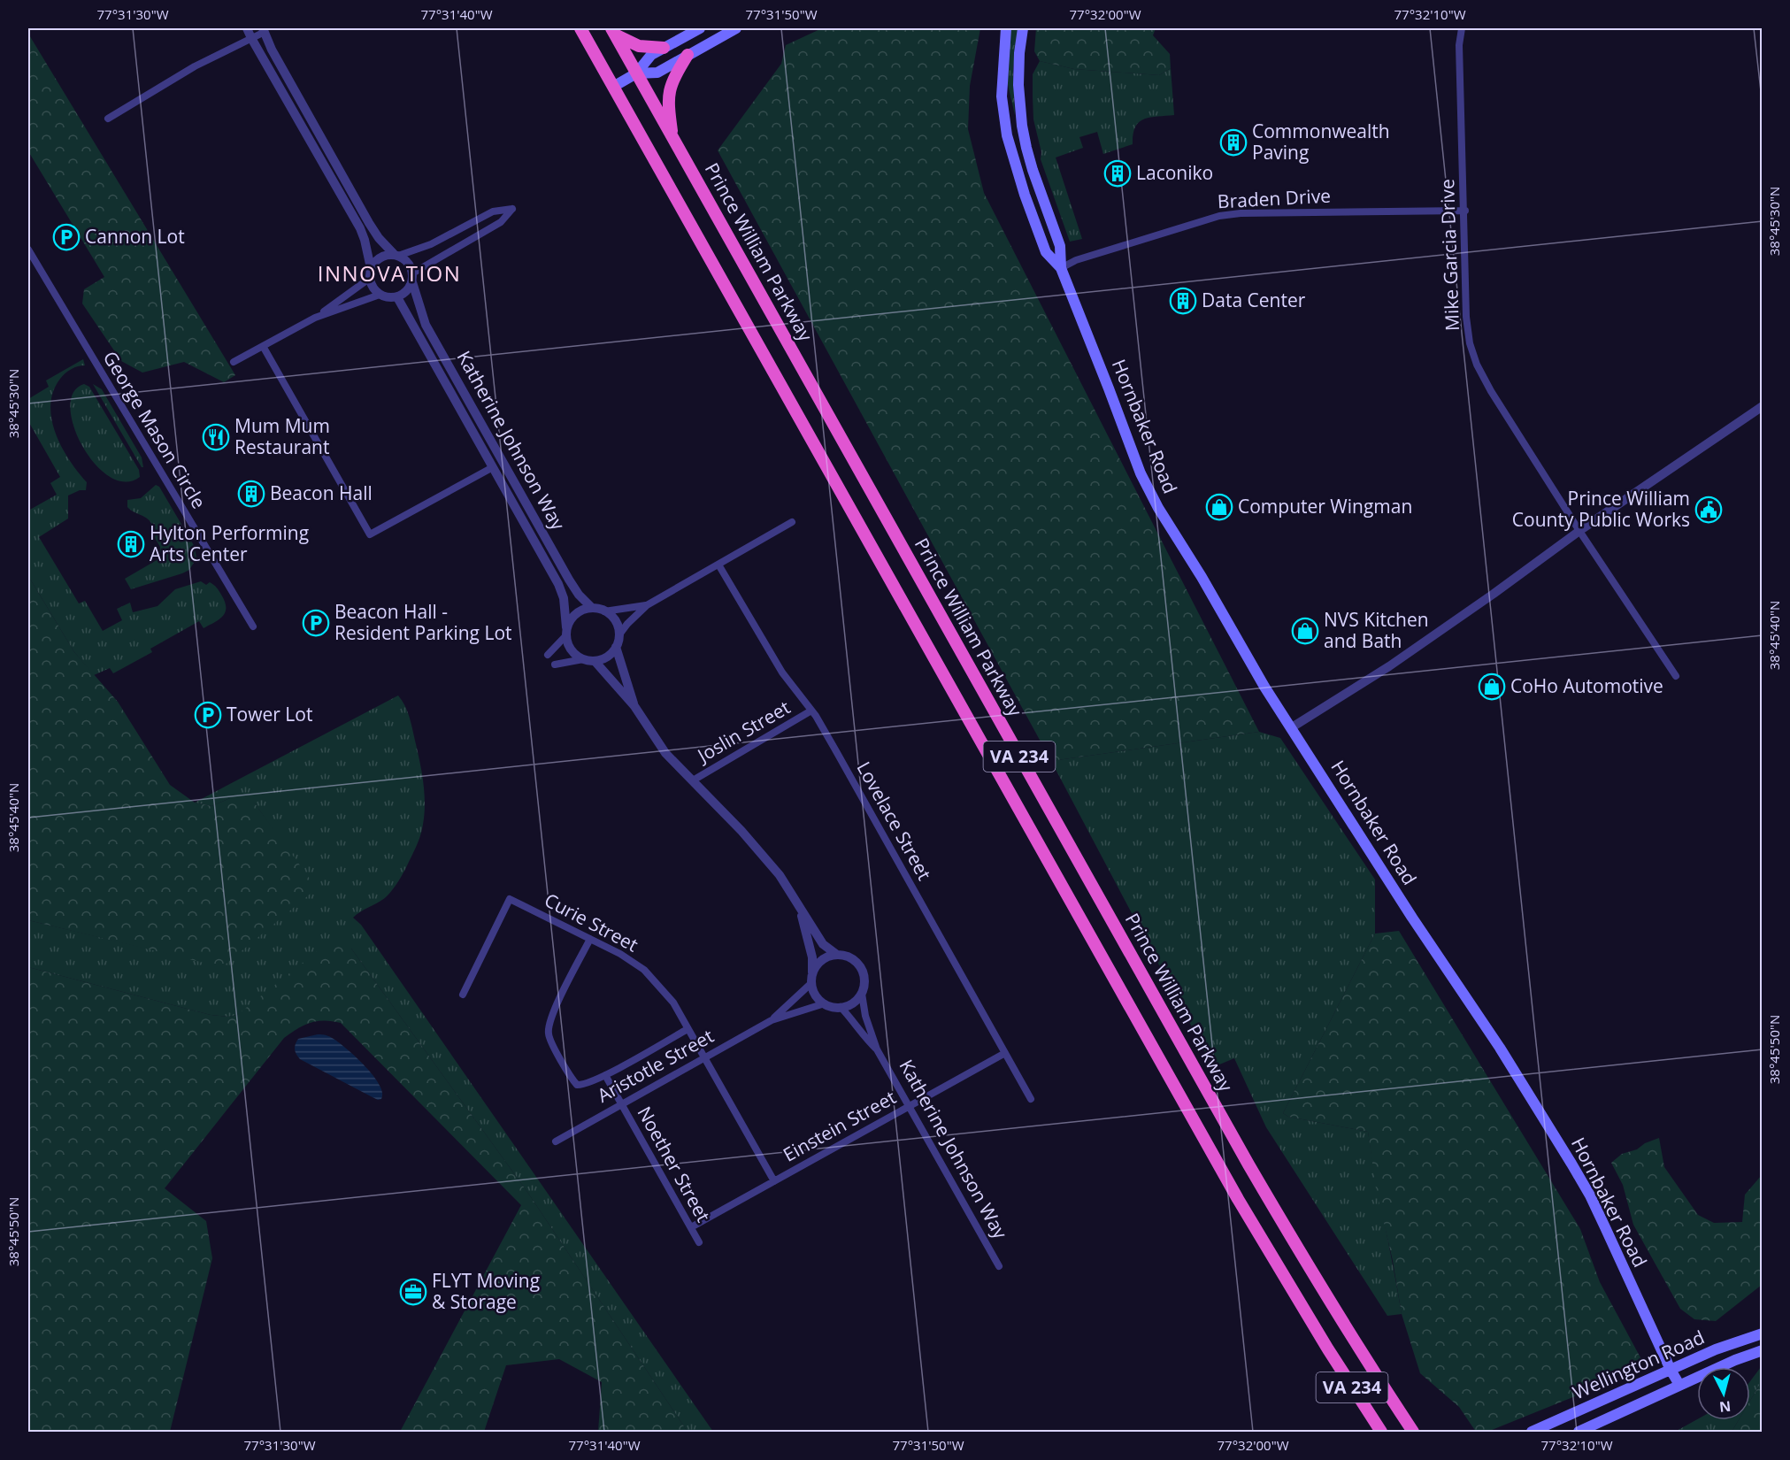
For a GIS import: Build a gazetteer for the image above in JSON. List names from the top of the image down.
{
  "streets": {
    "highway": ["Prince William Parkway", "VA 234"],
    "main road": ["Hornbaker Road", "Wellington Road"],
    "street": [
      "Braden Drive",
      "Mike Garcia Drive",
      "George Mason Circle",
      "Katherine Johnson Way",
      "Joslin Street",
      "Lovelace Street",
      "Curie Street",
      "Aristotle Street",
      "Einstein Street",
      "Noether Street"
    ]
  },
  "crossings": [
    ["Braden Drive", "Mike Garcia Drive"],
    ["Braden Drive", "Hornbaker Road"],
    ["Hornbaker Road", "Wellington Road"],
    ["Katherine Johnson Way", "Aristotle Street"],
    ["Katherine Johnson Way", "Einstein Street"],
    ["Joslin Street", "Lovelace Street"],
    ["Lovelace Street", "Einstein Street"],
    ["Curie Street", "Aristotle Street"],
    ["Curie Street", "Einstein Street"],
    ["Aristotle Street", "Noether Street"],
    ["Einstein Street", "Noether Street"]
  ],
  "districts": ["INNOVATION"],
  "places": {
    "building": [
      "Commonwealth Paving",
      "Laconiko",
      "Data Center",
      "Beacon Hall",
      "Hylton Performing Arts Center"
    ],
    "parking": ["Cannon Lot", "Beacon Hall - Resident Parking Lot", "Tower Lot"],
    "restaurant": ["Mum Mum Restaurant"],
    "shop": ["Computer Wingman", "NVS Kitchen and Bath", "CoHo Automotive"],
    "public building": ["Prince William County Public Works"],
    "office": ["FLYT Moving & Storage"]
  },
  "north": "bottom",
  "coordinates": [
    "77°31'30\"W",
    "77°31'40\"W",
    "77°31'50\"W",
    "77°32'00\"W",
    "77°32'10\"W",
    "38°45'30\"N",
    "38°45'40\"N",
    "38°45'50\"N"
  ]
}
